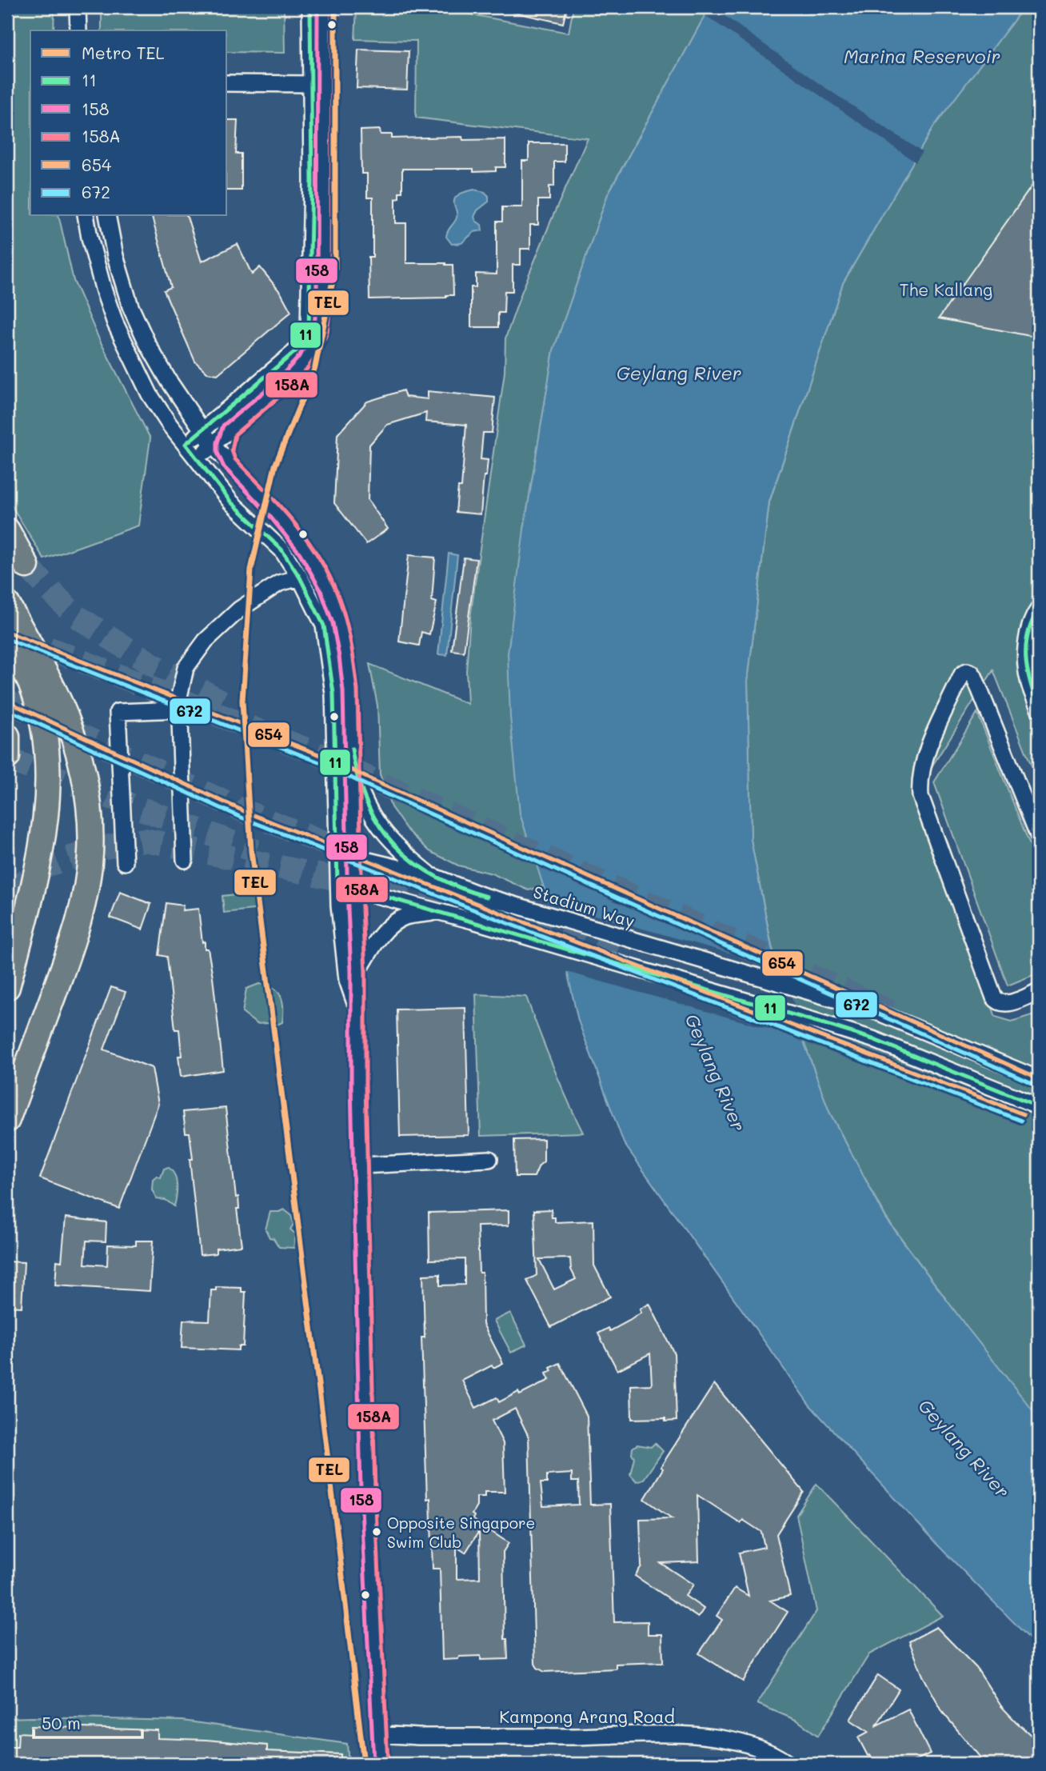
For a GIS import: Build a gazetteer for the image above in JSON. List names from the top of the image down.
{
  "streets": {
    "street": ["Stadium Way", "Kampong Arang Road"]
  },
  "water": ["Marina Reservoir", "Geylang River"],
  "parks": ["The Kallang"],
  "places": ["Opposite Singapore Swim Club"],
  "lines": [
    "metro line TEL",
    "transit line 11",
    "transit line 158",
    "transit line 158A",
    "transit line 654",
    "transit line 672"
  ],
  "legend": [
    "Metro TEL",
    "11",
    "158",
    "158A",
    "654",
    "672"
  ],
  "scale_bar": "50 m"
}
